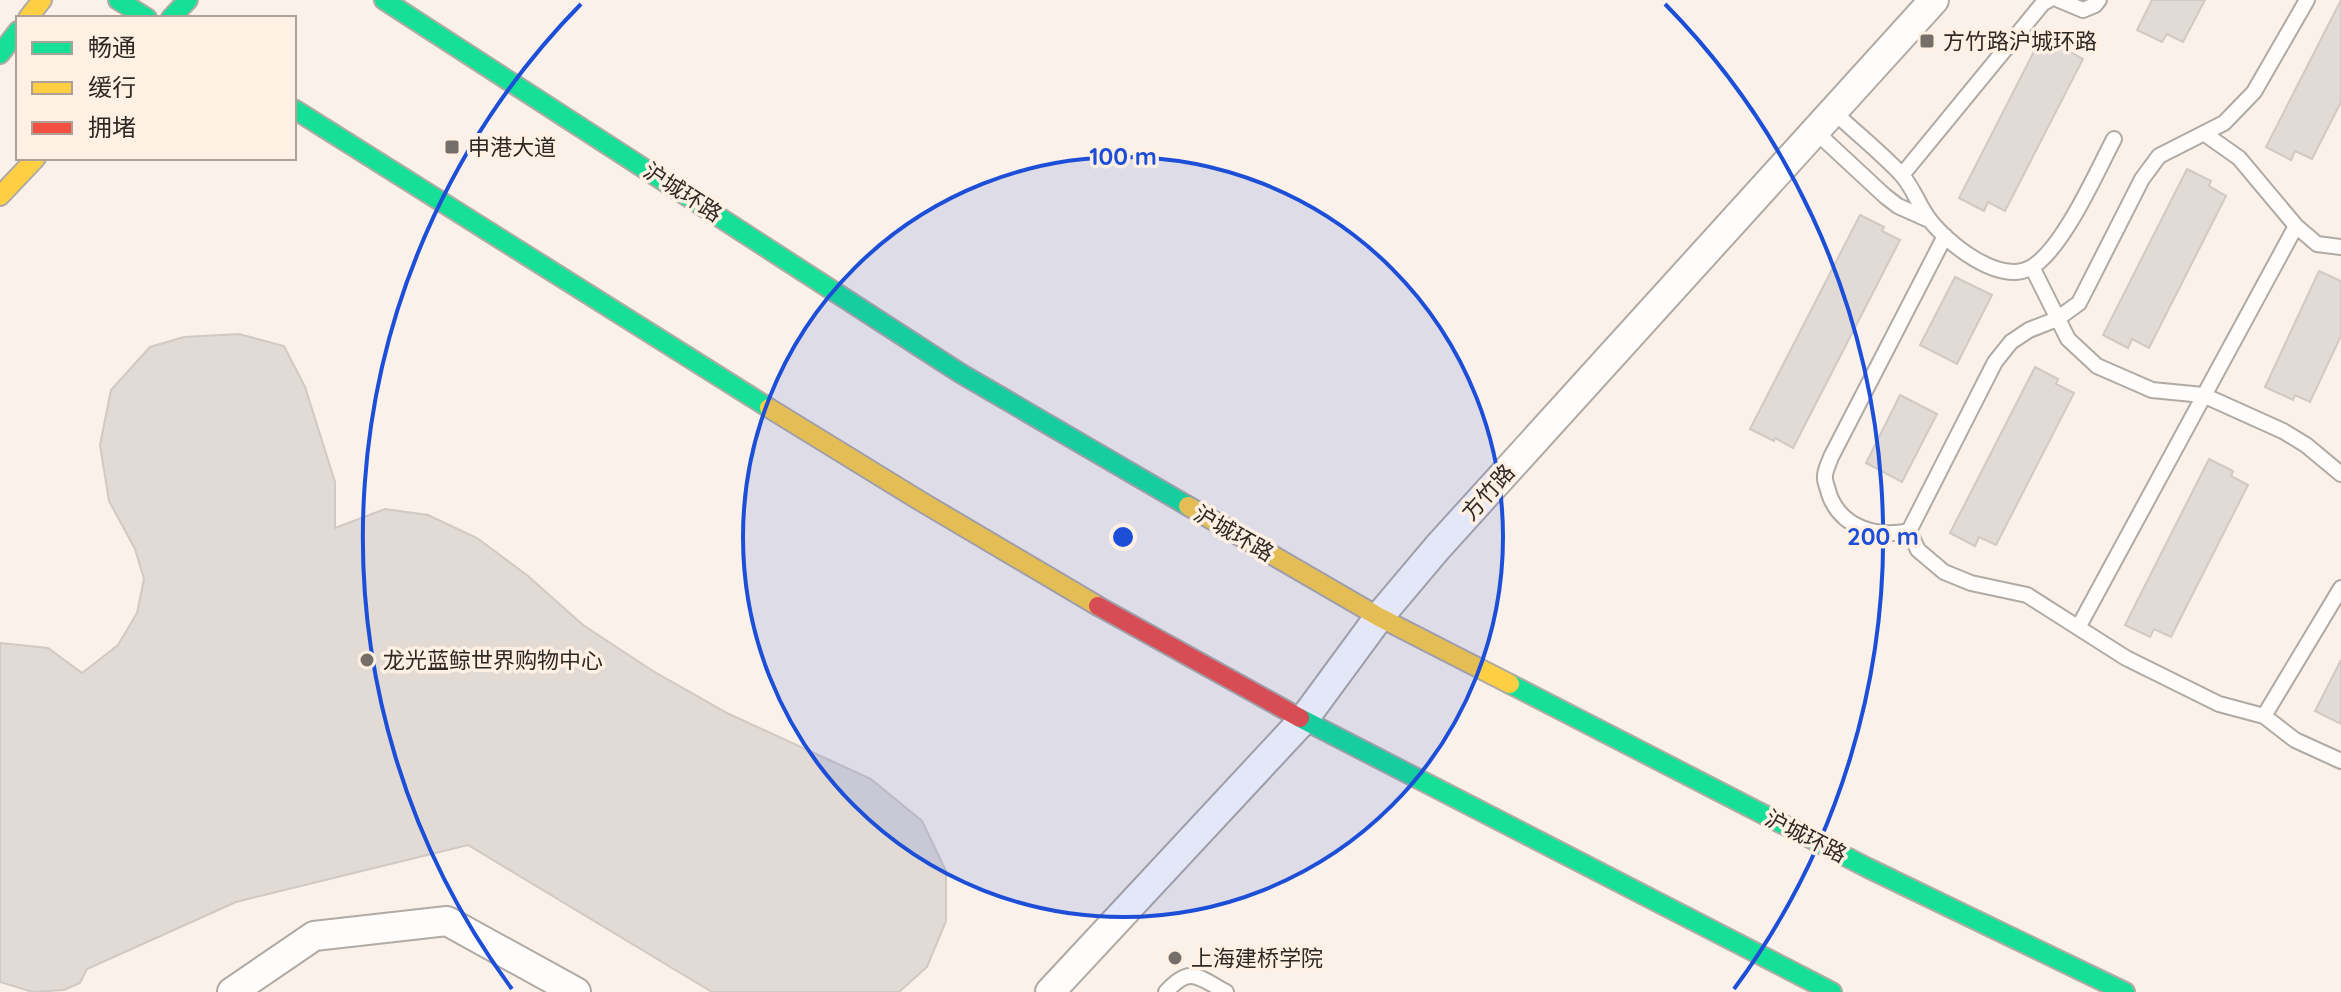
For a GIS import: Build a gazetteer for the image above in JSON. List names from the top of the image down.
{
  "streets": {
    "main road": ["沪城环路"],
    "street": ["方竹路"]
  },
  "crossings": [
    ["沪城环路", "方竹路"]
  ],
  "places": {
    "transit": ["方竹路沪城环路", "申港大道"],
    "other": ["龙光蓝鲸世界购物中心", "上海建桥学院"]
  },
  "legend": ["畅通", "缓行", "拥堵"],
  "rings": ["100 m", "200 m"]
}
